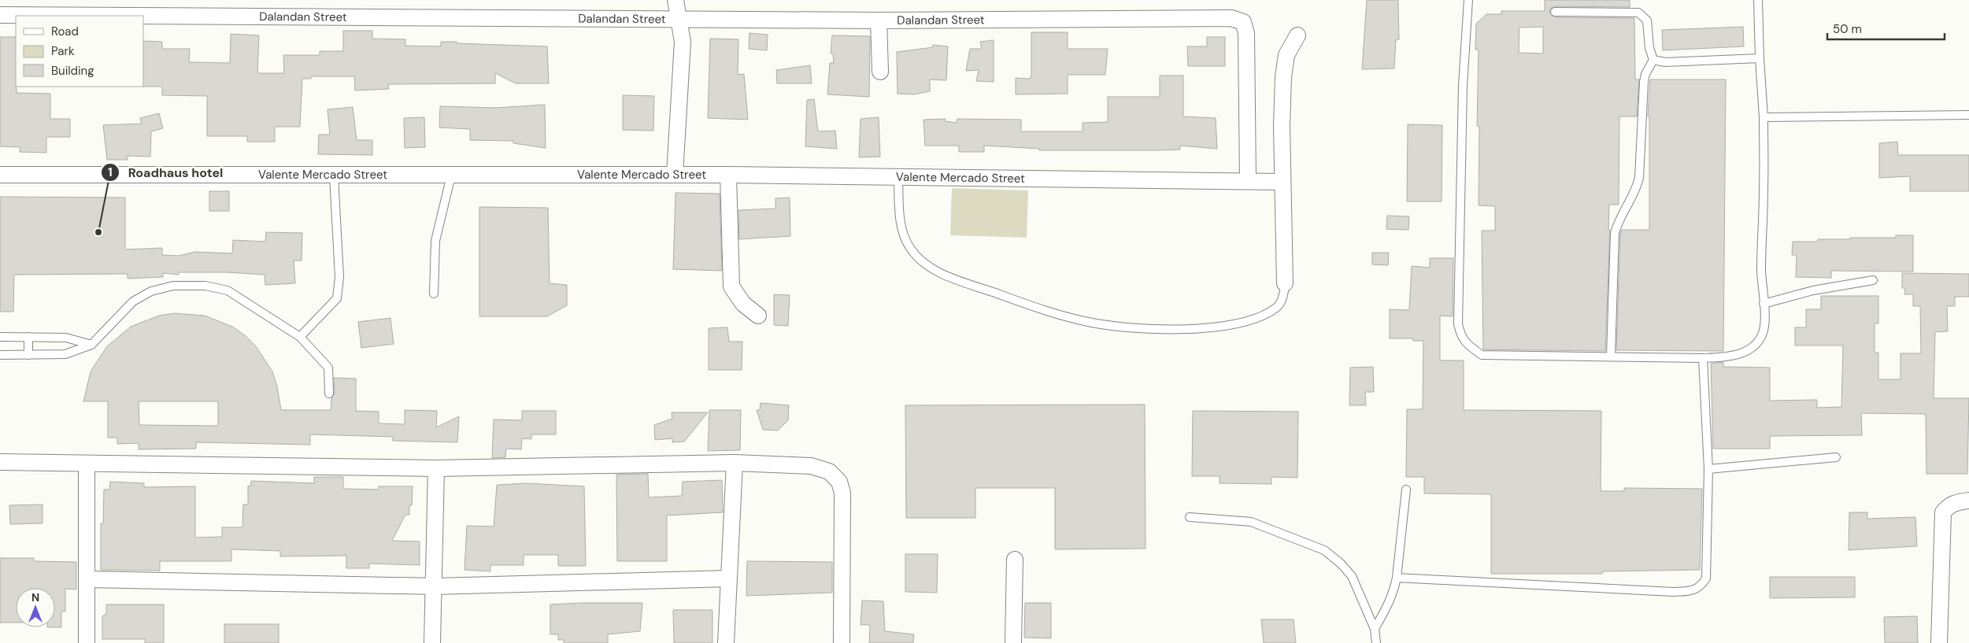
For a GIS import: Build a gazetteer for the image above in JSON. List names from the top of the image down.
{
  "streets": {
    "street": ["Dalandan Street", "Valente Mercado Street"]
  },
  "crossings": [
    ["Dalandan Street", "Valente Mercado Street"]
  ],
  "places": ["Roadhaus hotel"],
  "legend": ["Road", "Park", "Building"],
  "scale_bar": "50 m",
  "north": "top"
}
